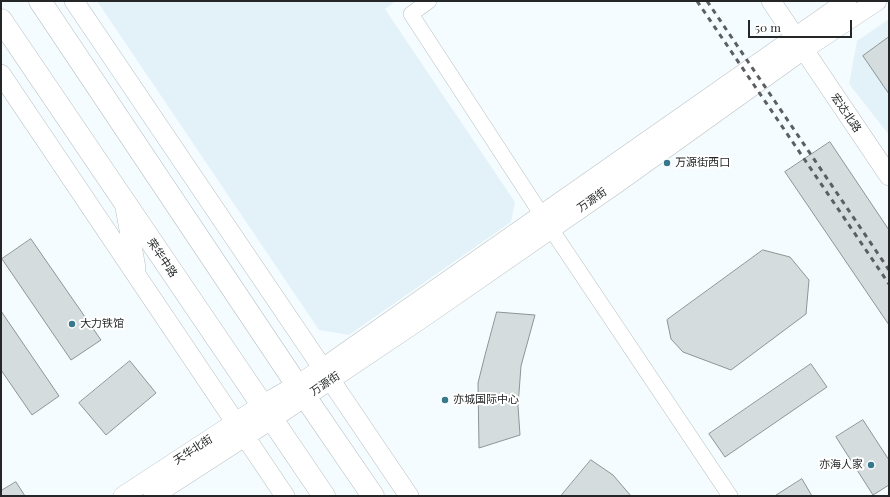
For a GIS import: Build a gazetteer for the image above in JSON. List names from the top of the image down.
{
  "streets": {
    "main road": ["荣华中路"],
    "street": ["宏达北路", "万源街", "天华北街"]
  },
  "crossings": [
    ["宏达北路", "万源街"],
    ["万源街", "荣华中路"],
    ["万源街", "天华北街"],
    ["荣华中路", "天华北街"]
  ],
  "places": [
    "万源街西口",
    "大力铁馆",
    "亦城国际中心",
    "亦海人家"
  ],
  "scale_bar": "50 m"
}
